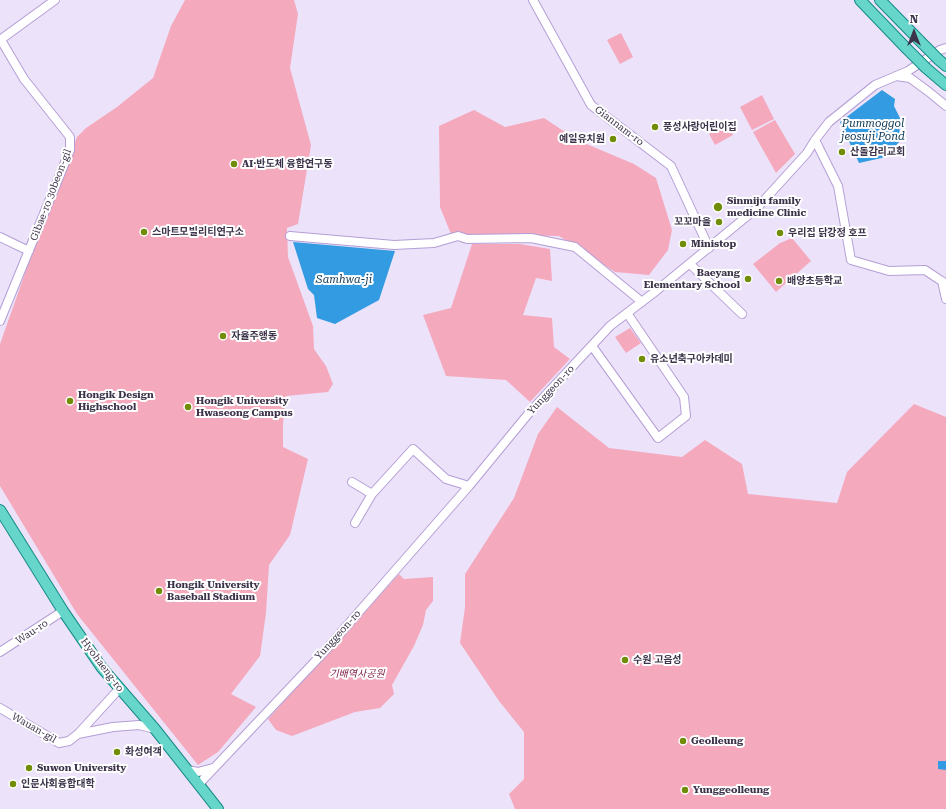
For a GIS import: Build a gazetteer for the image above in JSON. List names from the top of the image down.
{
  "streets": {
    "main road": ["Hyohaeng-ro"],
    "street": [
      "Giannam-ro",
      "Gibae-ro 30beon-gil",
      "Yunggeon-ro",
      "Wau-ro",
      "Wauan-gil"
    ]
  },
  "crossings": [
    ["Giannam-ro", "Yunggeon-ro"],
    ["Yunggeon-ro", "Hyohaeng-ro"],
    ["Wau-ro", "Hyohaeng-ro"],
    ["Hyohaeng-ro", "Wauan-gil"]
  ],
  "water": ["Pummoggol jeosuji Pond", "Samhwa-ji"],
  "parks": ["기배역사공원"],
  "places": [
    "풍성사랑어린이집",
    "예일유치원",
    "산돌감리교회",
    "AI·반도체 융합연구동",
    "Sinmiju family medicine Clinic",
    "꼬꼬마을",
    "스마트모빌리티연구소",
    "우리집 닭강정 호프",
    "Ministop",
    "Baeyang Elementary School",
    "배양초등학교",
    "자율주행동",
    "유소년축구아카데미",
    "Hongik Design Highschool",
    "Hongik University Hwaseong Campus",
    "Hongik University Baseball Stadium",
    "수원 고읍성",
    "Geolleung",
    "화성여객",
    "Suwon University",
    "인문사회융합대학",
    "Yunggeolleung"
  ],
  "north": "top"
}
